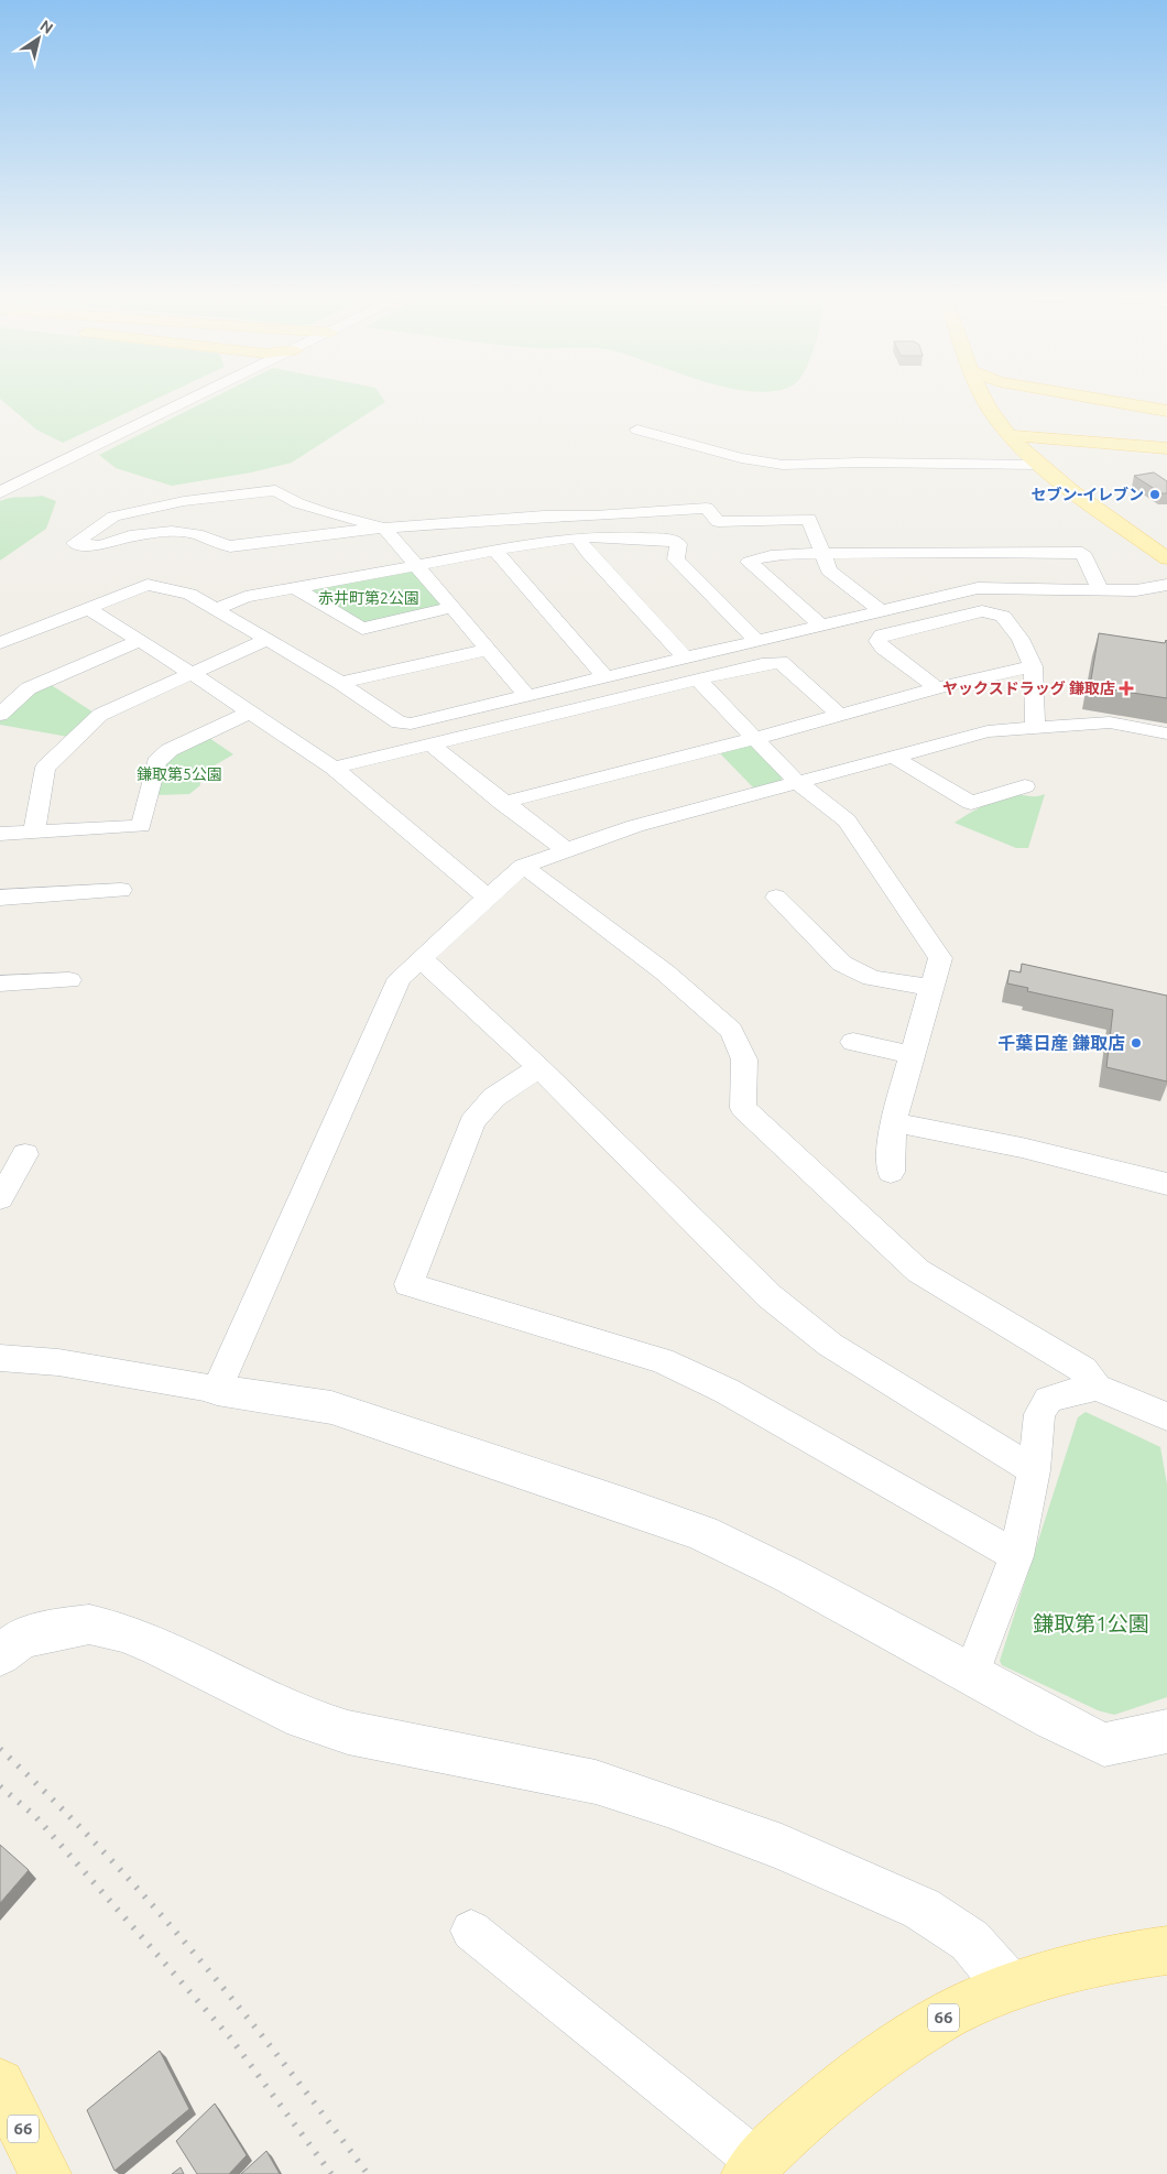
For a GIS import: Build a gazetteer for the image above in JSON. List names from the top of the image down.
{
  "streets": {
    "main road": ["66"]
  },
  "parks": ["赤井町第2公園", "鎌取第5公園", "鎌取第1公園"],
  "places": {
    "other": ["セブン-イレブン", "千葉日産 鎌取店"],
    "health": ["ヤックスドラッグ 鎌取店"]
  },
  "north": "top right"
}
